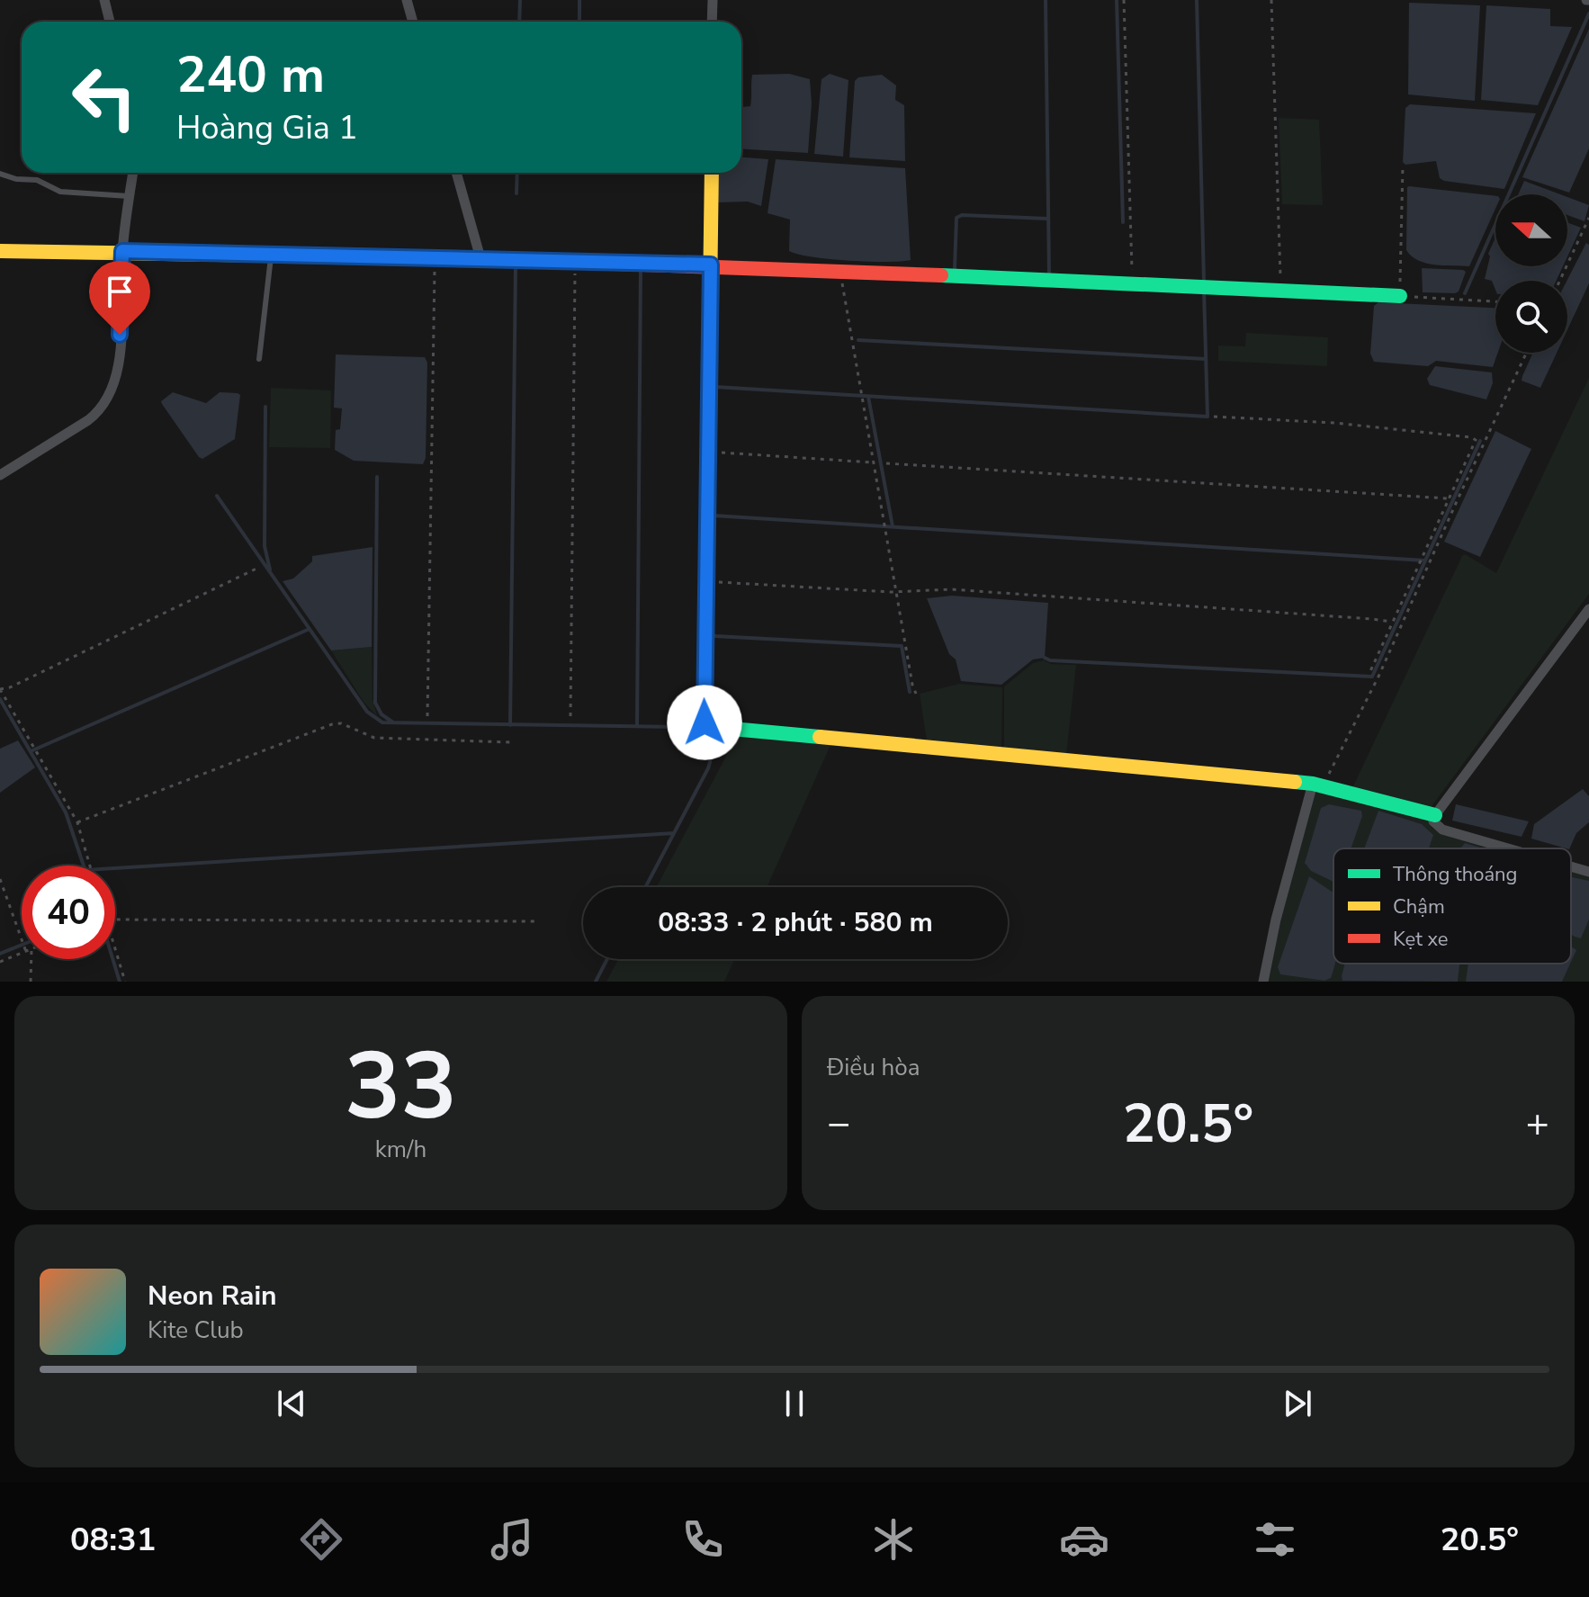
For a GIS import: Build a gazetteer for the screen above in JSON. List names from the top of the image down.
{
  "legend": ["Thông thoáng", "Chậm", "Kẹt xe"],
  "north": "left",
  "page": {
    "turn": ["240 m", "Hoàng Gia 1"],
    "limit": "40",
    "trip": "08:33 · 2 phút · 580 m",
    "tile": [
      ["33", "km/h"],
      "Điều hòa"
    ],
    "heat": ["−", "20.5°", "+"],
    "song": ["Neon Rain", "Kite Club"],
    "tabs": ["08:31", "20.5°"]
  }
}
